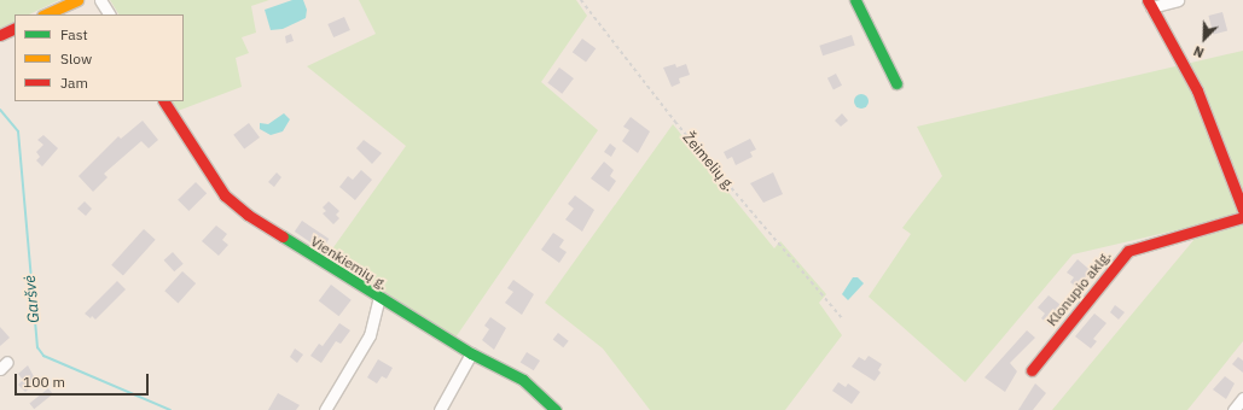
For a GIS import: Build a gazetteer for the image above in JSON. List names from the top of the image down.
{
  "streets": {
    "street": ["Vienkiemių g.", "Klonupio aklg."],
    "path": ["Žeimelių g."]
  },
  "water": ["Garšvė"],
  "legend": ["Fast", "Slow", "Jam"],
  "scale_bar": "100 m",
  "north": "bottom left"
}
